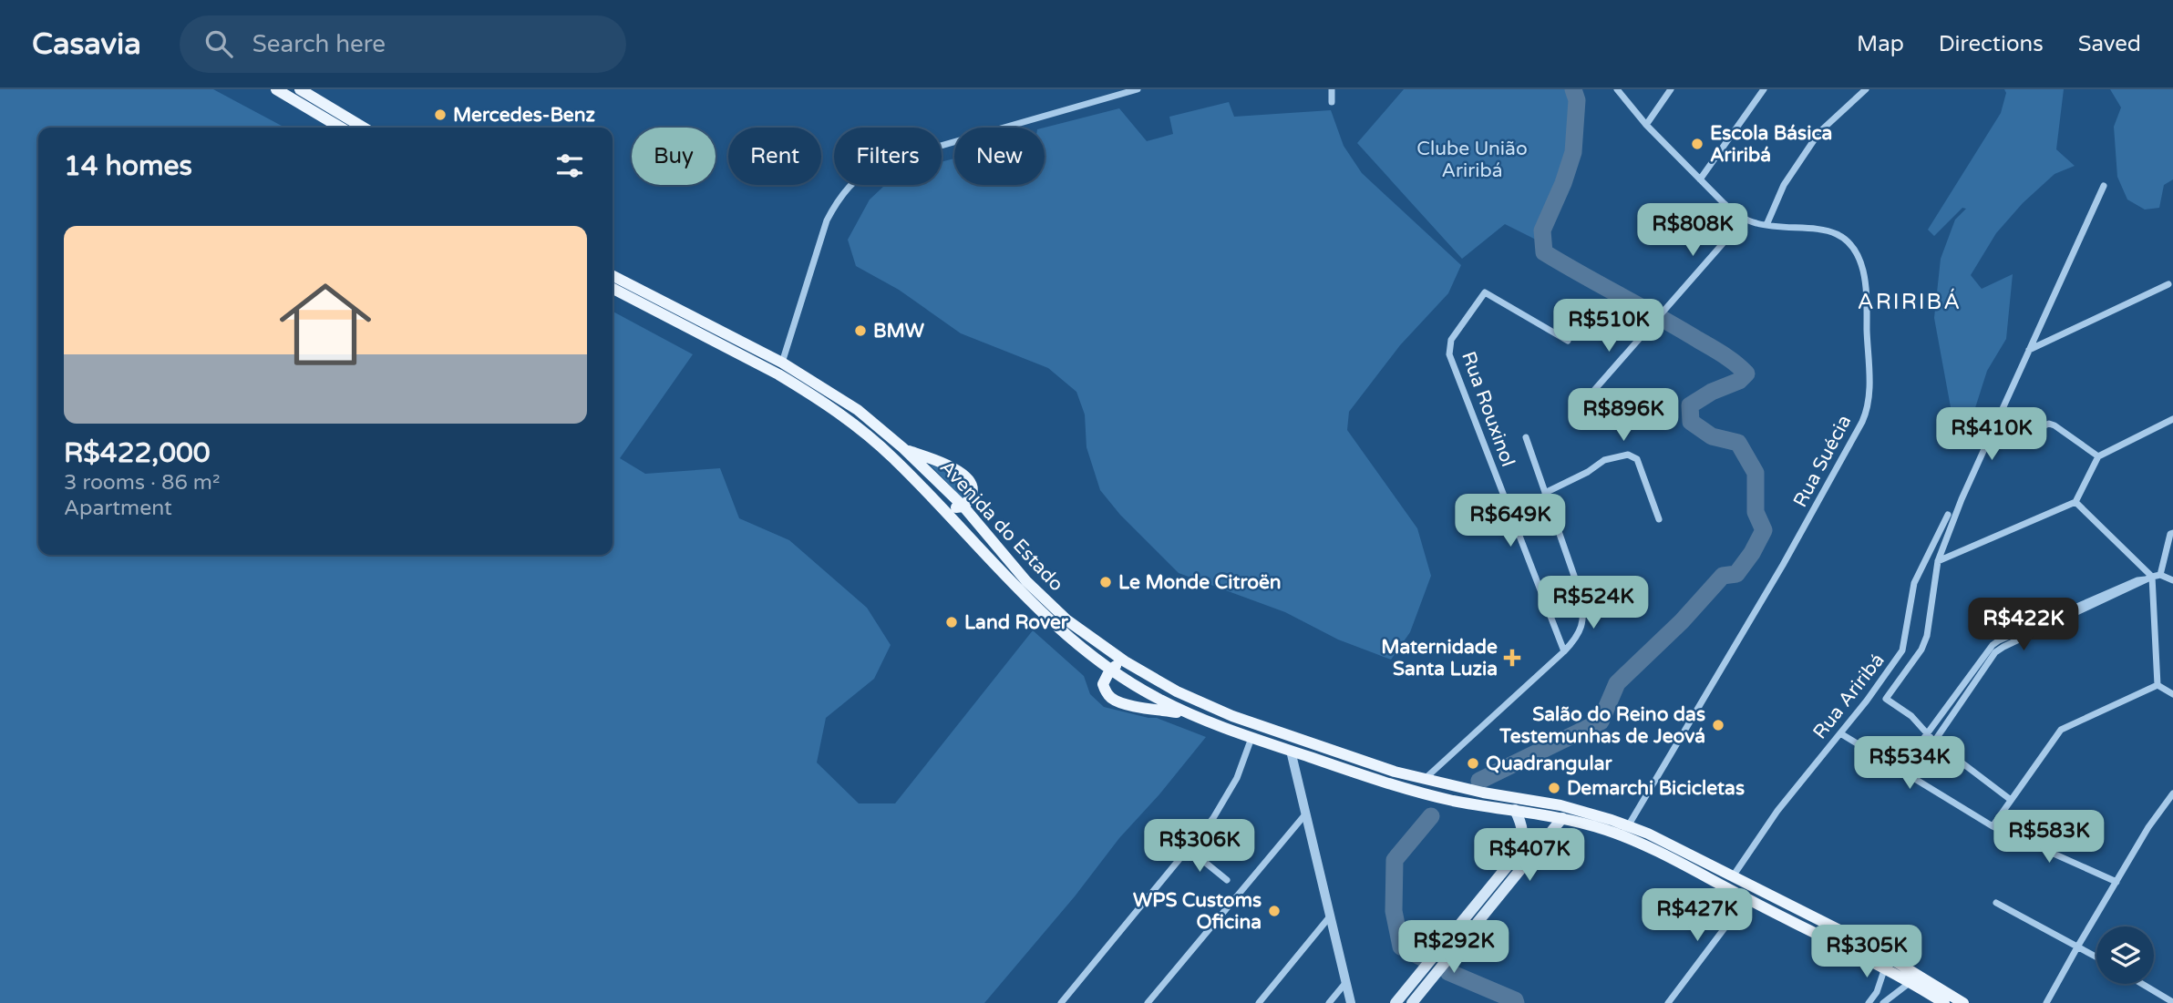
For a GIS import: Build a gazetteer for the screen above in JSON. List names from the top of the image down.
{
  "streets": {
    "main road": ["Avenida do Estado"],
    "street": ["Rua Rouxinol", "Rua Suécia", "Rua Ariribá"]
  },
  "crossings": [
    ["Rua Suécia", "Avenida do Estado"],
    ["Avenida do Estado", "Rua Ariribá"]
  ],
  "districts": ["ARIRIBÁ"],
  "parks": ["Clube União Ariribá"],
  "places": {
    "other": [
      "Mercedes-Benz",
      "Escola Básica Ariribá",
      "BMW",
      "Le Monde Citroën",
      "Land Rover",
      "Salão do Reino das Testemunhas de Jeová",
      "Quadrangular",
      "Demarchi Bicicletas",
      "WPS Customs Oficina"
    ],
    "health": ["Maternidade Santa Luzia"]
  },
  "page": {
    "header": "Casavia",
    "search": "Search here",
    "nav": ["Map", "Directions", "Saved"],
    "chip": [
      "Buy",
      "Rent",
      "Filters",
      "New"
    ],
    "heading": "14 homes",
    "price": [
      "R$808K",
      "R$510K",
      "R$896K",
      "R$410K",
      "R$649K",
      "R$524K",
      "R$422K",
      "R$534K",
      "R$583K",
      "R$306K",
      "R$407K",
      "R$427K",
      "R$292K",
      "R$305K"
    ],
    "list": [
      {
        "name": "R$422,000",
        "note": "3 rooms · 86 m² · Apartment"
      }
    ]
  }
}
